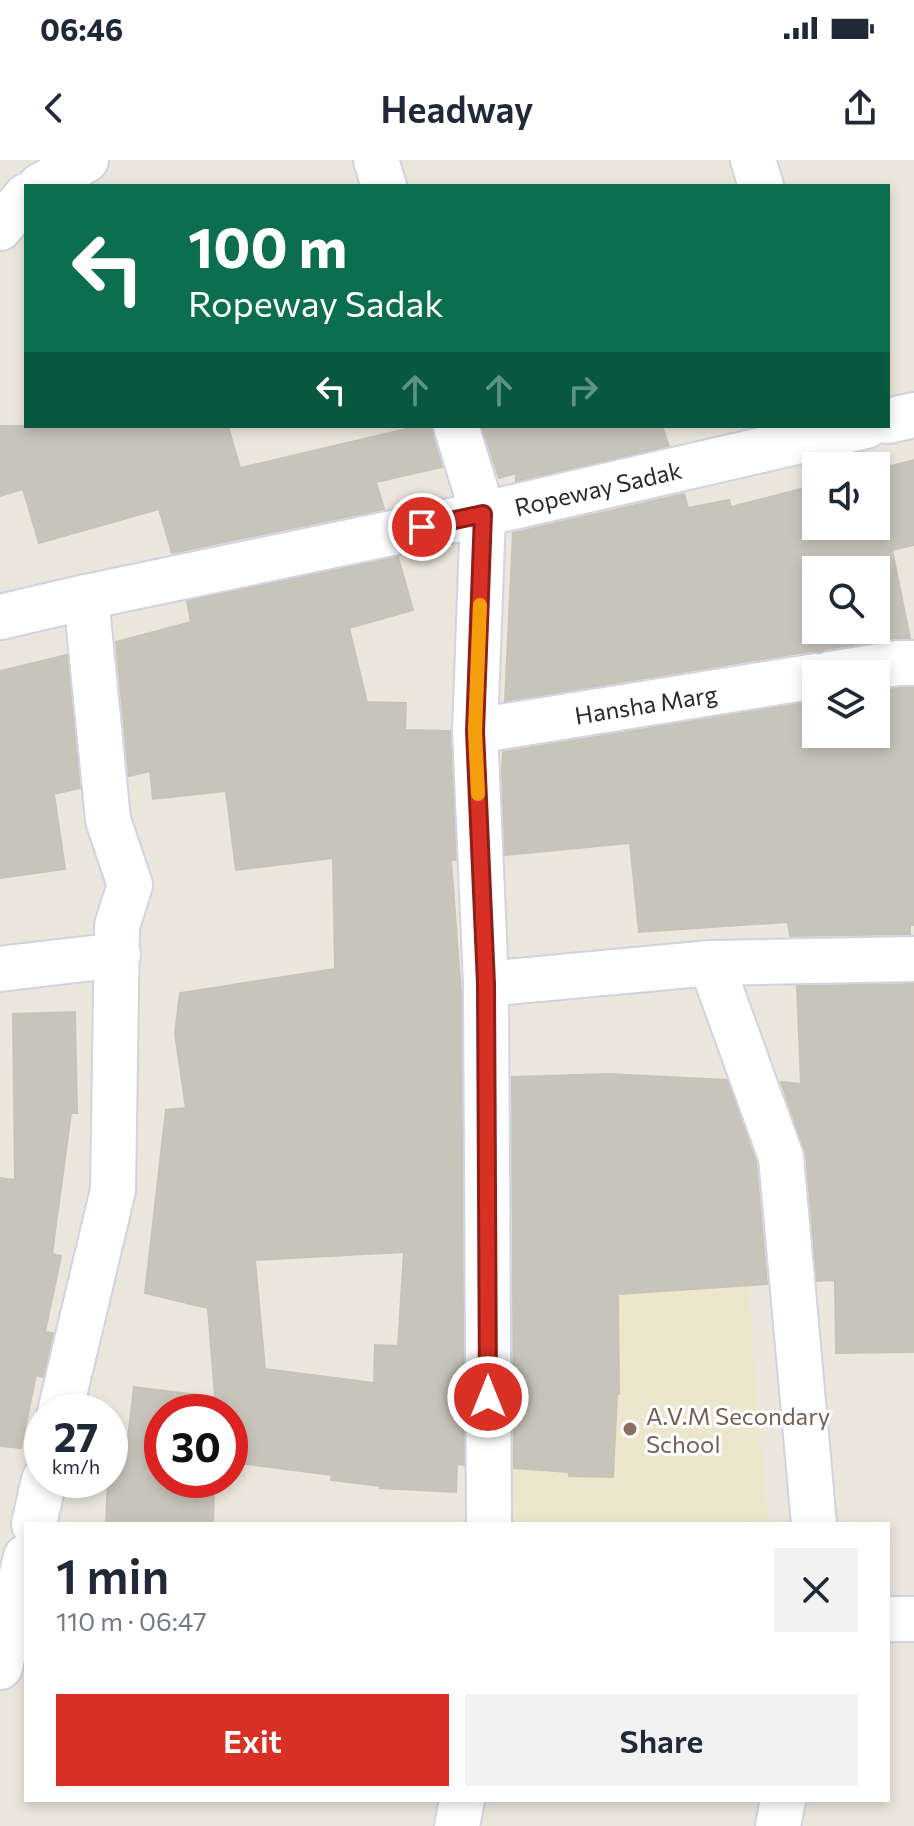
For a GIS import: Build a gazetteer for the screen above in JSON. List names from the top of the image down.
{
  "streets": {
    "street": ["Ropeway Sadak", "Hansha Marg"]
  },
  "places": ["A.V.M Secondary School"],
  "page": {
    "status": "06:46",
    "header": "Headway",
    "turn": ["100 m", "Ropeway Sadak"],
    "speed": "27 km/h",
    "limit": "30",
    "heading": ["1 min", "110 m · 06:47"],
    "buttons": ["Exit", "Share"]
  }
}
